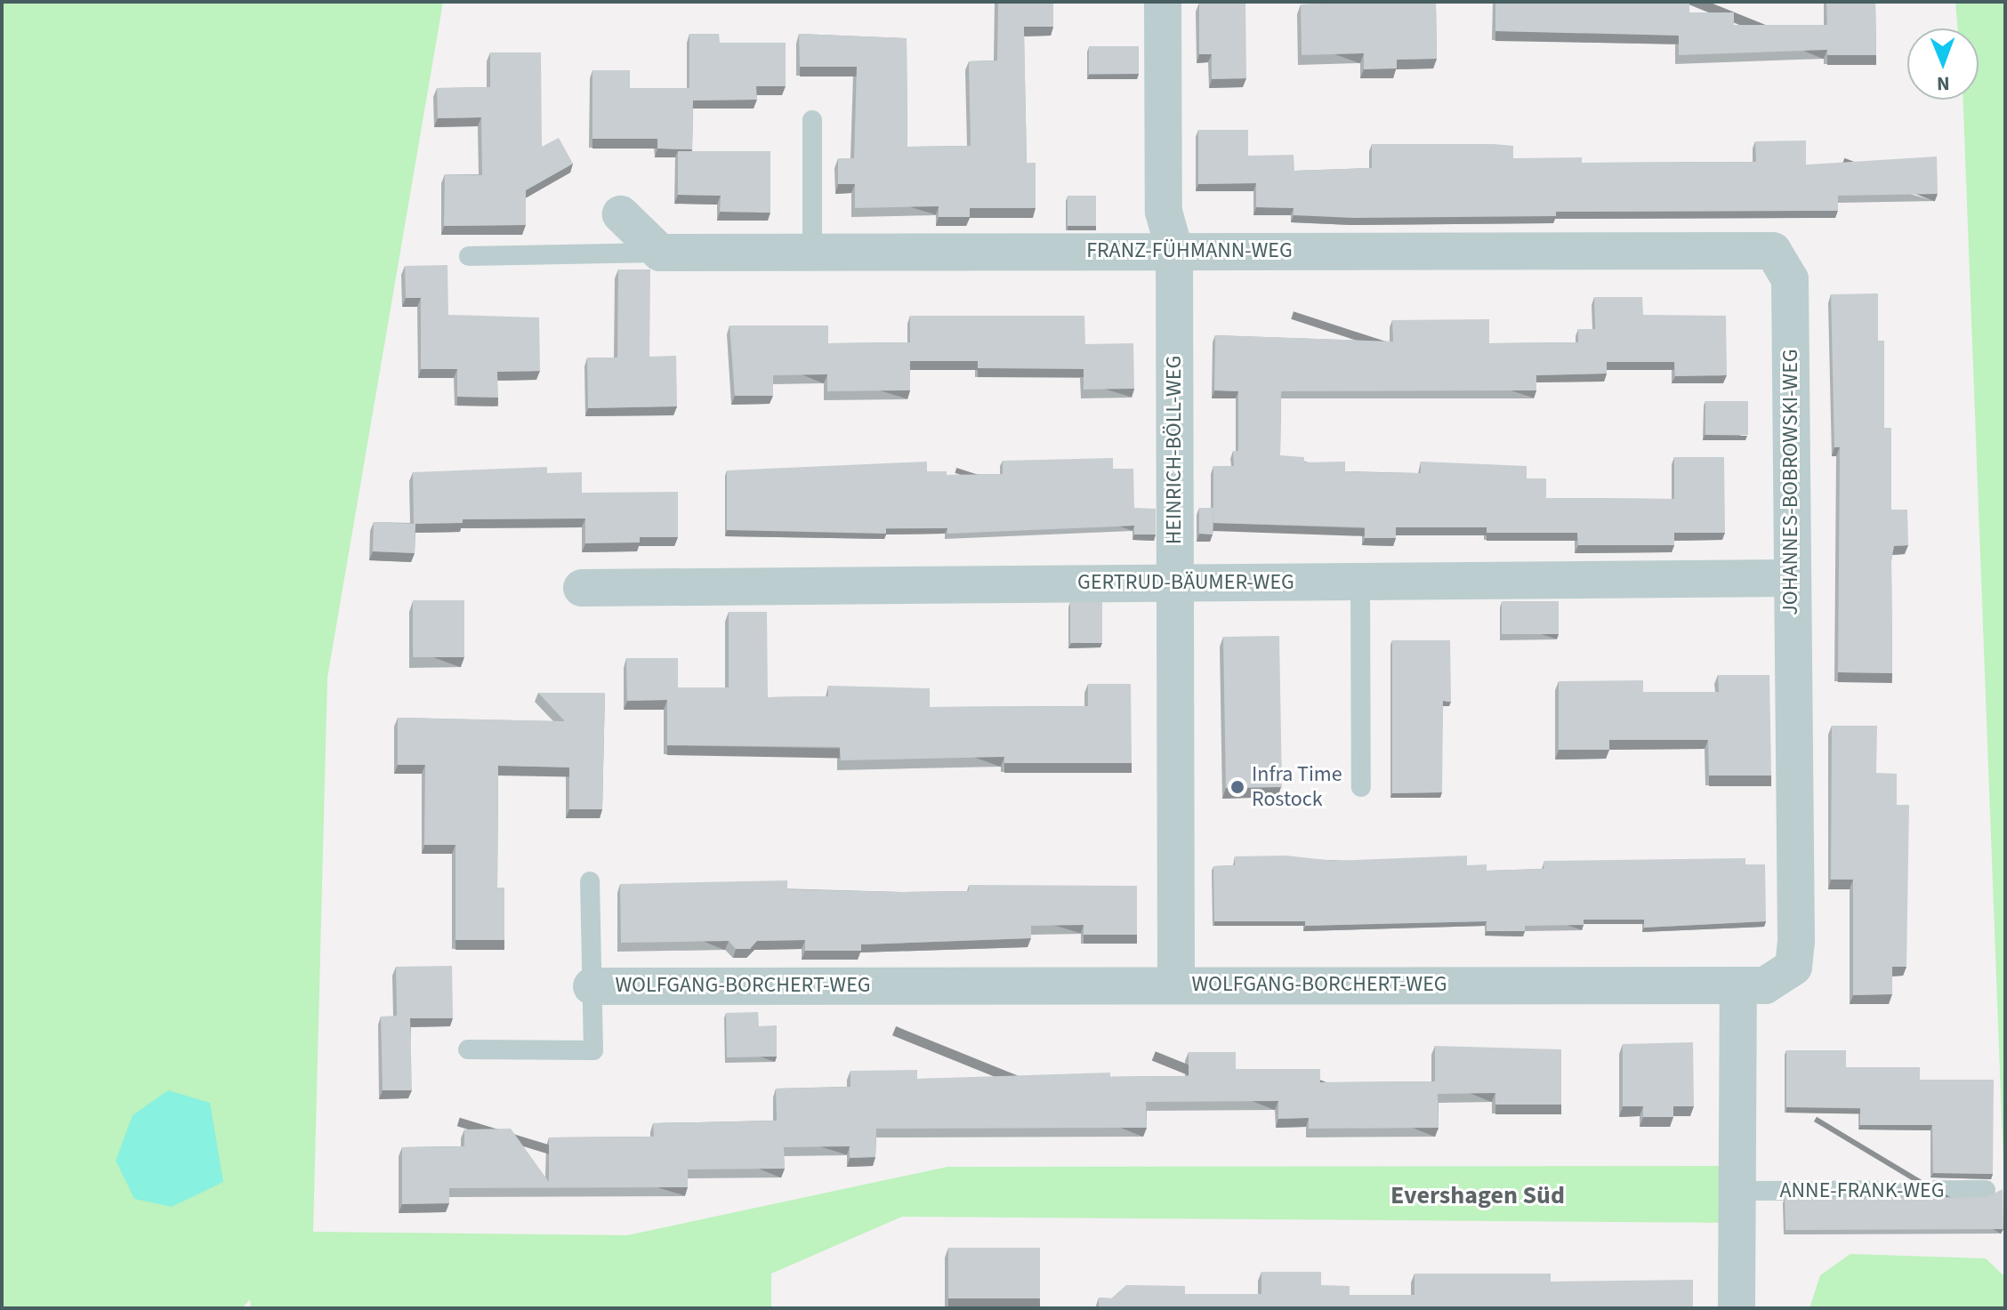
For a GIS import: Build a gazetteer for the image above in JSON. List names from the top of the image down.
{
  "streets": {
    "street": [
      "FRANZ-FÜHMANN-WEG",
      "HEINRICH-BÖLL-WEG",
      "JOHANNES-BOBROWSKI-WEG",
      "GERTRUD-BÄUMER-WEG",
      "WOLFGANG-BORCHERT-WEG"
    ],
    "lane": ["ANNE-FRANK-WEG"]
  },
  "crossings": [
    ["FRANZ-FÜHMANN-WEG", "HEINRICH-BÖLL-WEG"],
    ["FRANZ-FÜHMANN-WEG", "JOHANNES-BOBROWSKI-WEG"],
    ["HEINRICH-BÖLL-WEG", "GERTRUD-BÄUMER-WEG"],
    ["HEINRICH-BÖLL-WEG", "WOLFGANG-BORCHERT-WEG"],
    ["JOHANNES-BOBROWSKI-WEG", "GERTRUD-BÄUMER-WEG"],
    ["JOHANNES-BOBROWSKI-WEG", "WOLFGANG-BORCHERT-WEG"]
  ],
  "districts": ["Evershagen Süd"],
  "places": ["Infra Time Rostock"],
  "north": "bottom"
}
